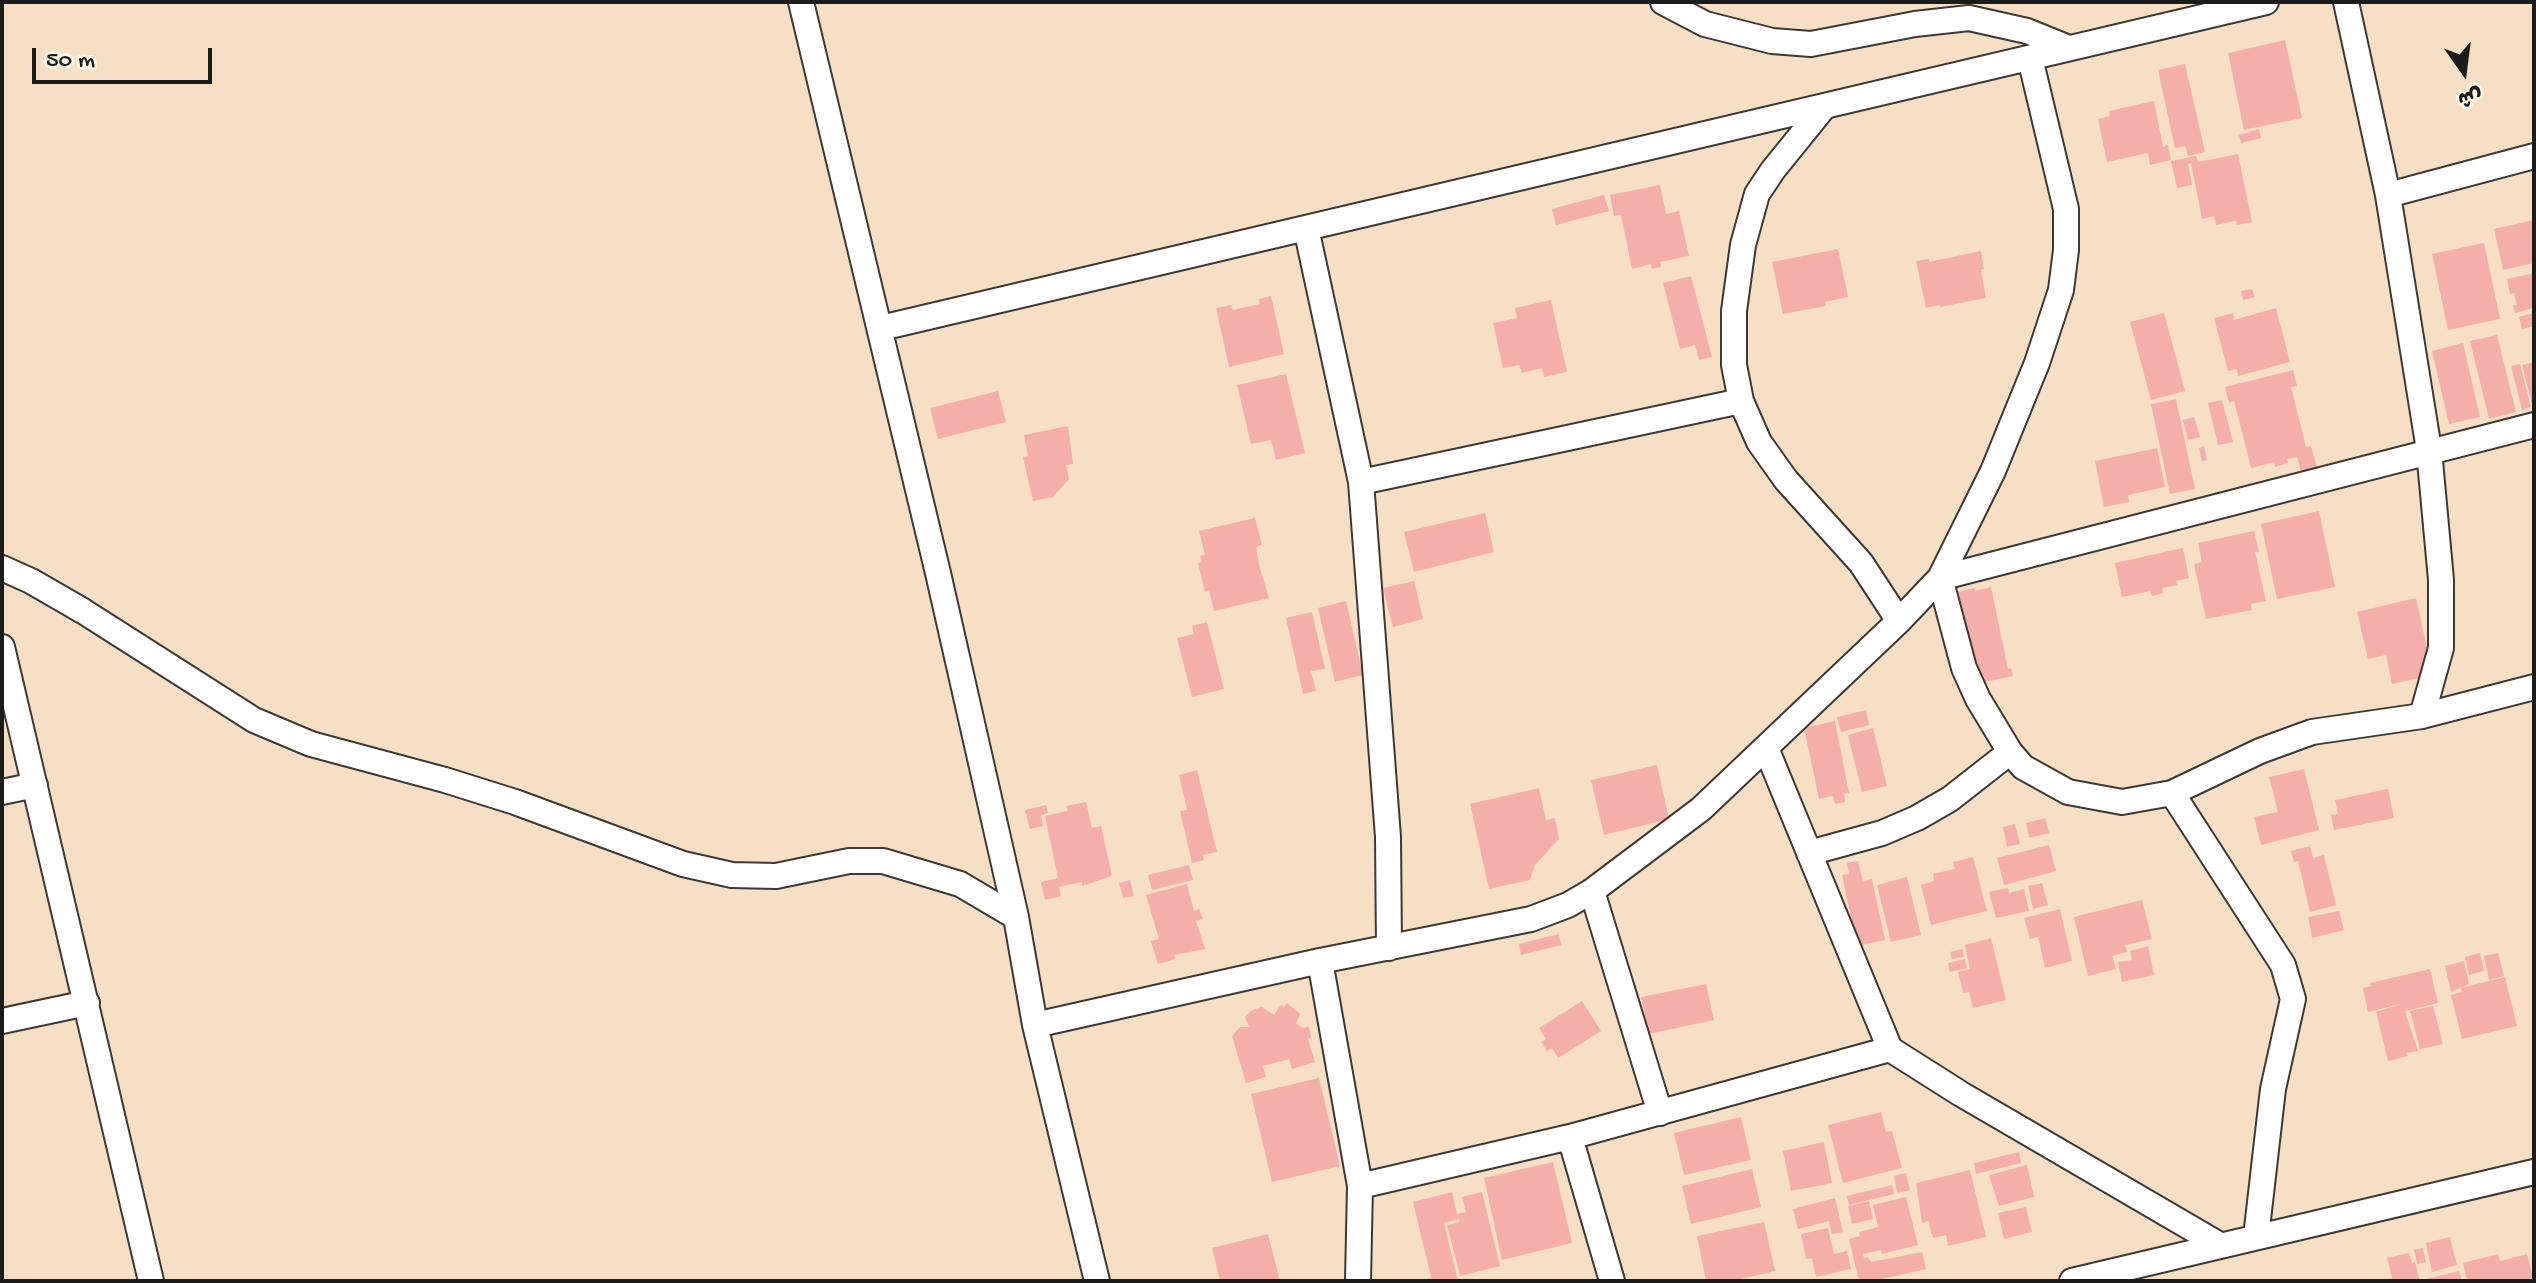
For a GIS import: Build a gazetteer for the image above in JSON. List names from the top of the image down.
{
  "scale_bar": "50 m",
  "north": "bottom"
}
